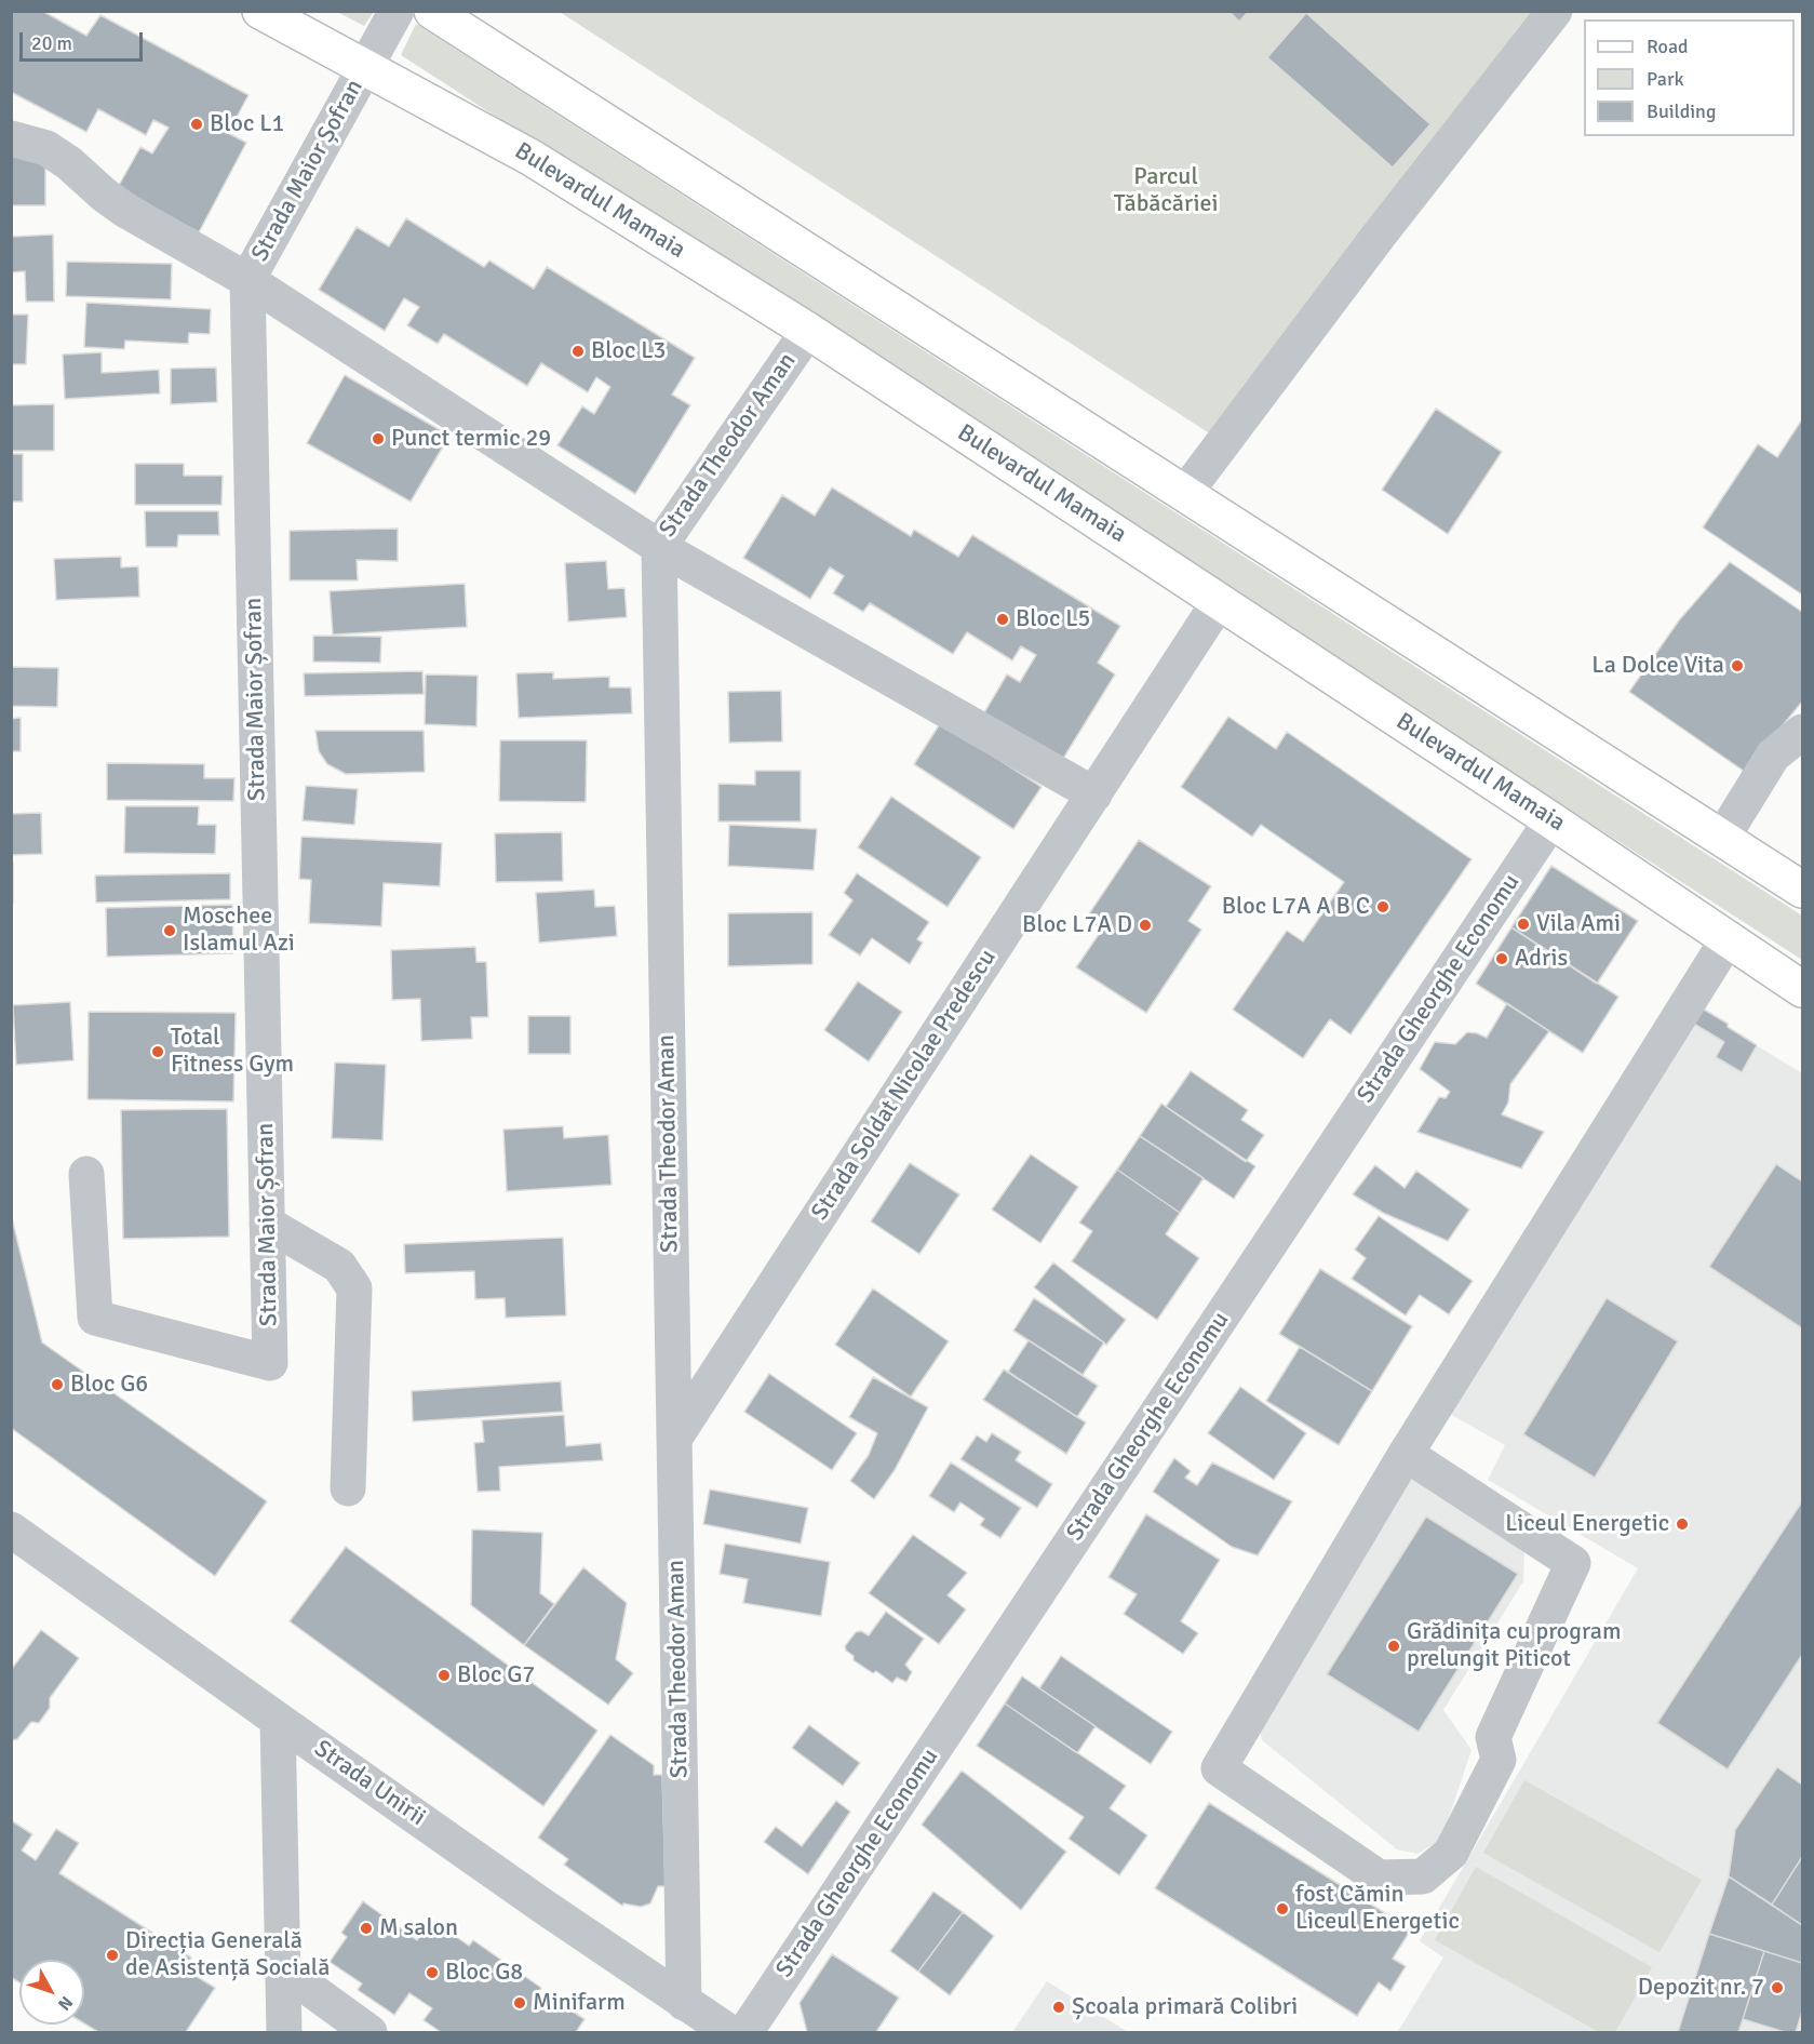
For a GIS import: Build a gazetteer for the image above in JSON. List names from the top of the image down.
{
  "streets": {
    "main road": ["Bulevardul Mamaia"],
    "street": [
      "Strada Maior Șofran",
      "Strada Theodor Aman",
      "Strada Gheorghe Economu",
      "Strada Soldat Nicolae Predescu",
      "Strada Unirii"
    ]
  },
  "crossings": [
    ["Strada Maior Șofran", "Bulevardul Mamaia"],
    ["Bulevardul Mamaia", "Strada Theodor Aman"],
    ["Bulevardul Mamaia", "Strada Gheorghe Economu"],
    ["Bulevardul Mamaia", "Strada Soldat Nicolae Predescu"],
    ["Strada Theodor Aman", "Strada Soldat Nicolae Predescu"],
    ["Strada Theodor Aman", "Strada Unirii"]
  ],
  "parks": ["Parcul Tăbăcăriei"],
  "places": [
    "Bloc L1",
    "Bloc L3",
    "Punct termic 29",
    "Bloc L5",
    "La Dolce Vita",
    "Bloc L7A A B C",
    "Vila Ami",
    "Bloc L7A D",
    "Moschee Islamul Azi",
    "Adris",
    "Total Fitness Gym",
    "Bloc G6",
    "Liceul Energetic",
    "Grădinița cu program prelungit Piticot",
    "Bloc G7",
    "fost Cămin Liceul Energetic",
    "M salon",
    "Direcția Generală de Asistență Socială",
    "Bloc G8",
    "Depozit nr. 7",
    "Minifarm",
    "Școala primară Colibri"
  ],
  "legend": ["Road", "Park", "Building"],
  "scale_bar": "20 m",
  "north": "bottom right"
}
